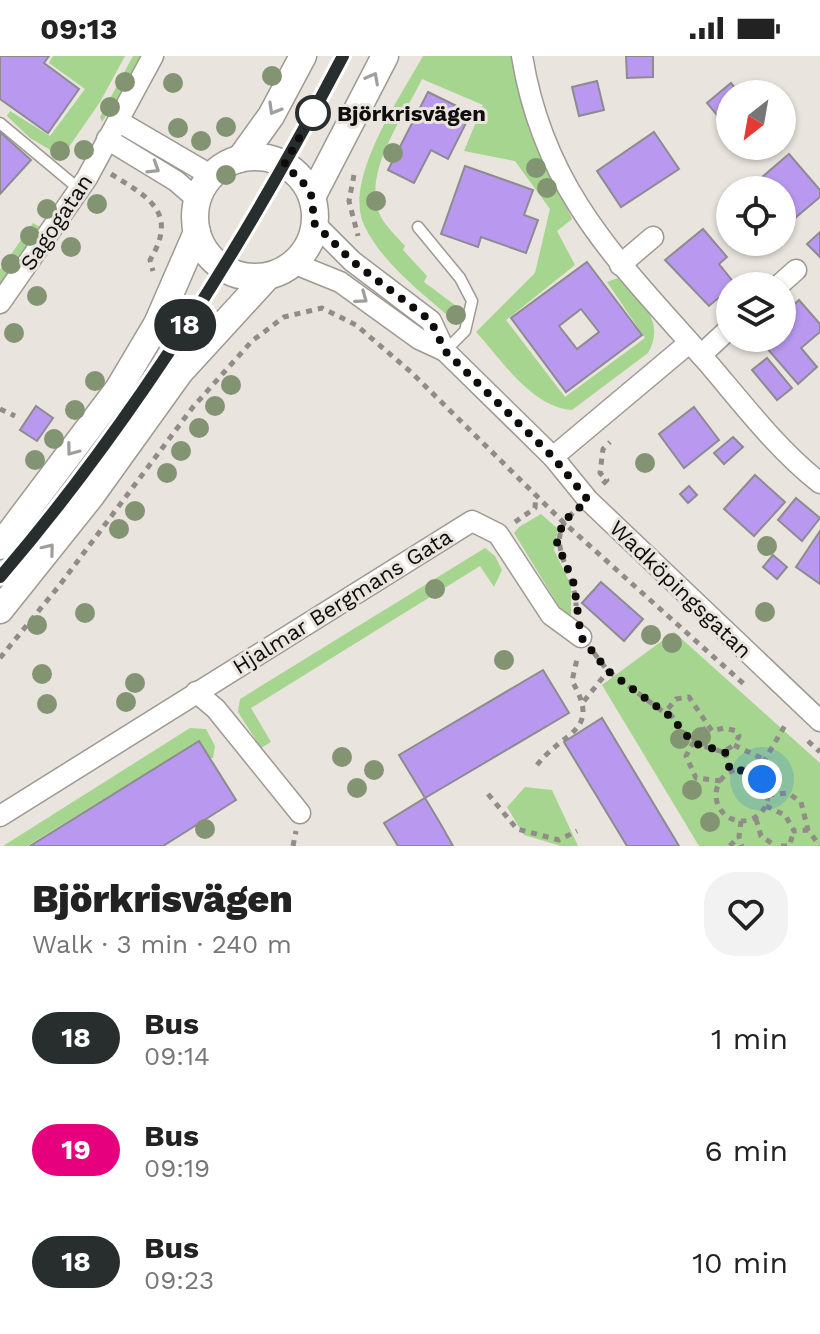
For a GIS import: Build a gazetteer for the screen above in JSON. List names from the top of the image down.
{
  "streets": {
    "street": ["Sagogatan", "Wadköpingsgatan", "Hjalmar Bergmans Gata"]
  },
  "places": ["Björkrisvägen"],
  "lines": ["bus line 18"],
  "north": "bottom left",
  "page": {
    "status": "09:13",
    "on_map": "18",
    "heading": ["Björkrisvägen", "Walk · 3 min · 240 m"],
    "list": [
      {
        "mark": "18",
        "name": "Bus",
        "note": "09:14",
        "value": "1 min"
      },
      {
        "mark": "19",
        "name": "Bus",
        "note": "09:19",
        "value": "6 min"
      },
      {
        "mark": "18",
        "name": "Bus",
        "note": "09:23",
        "value": "10 min"
      }
    ]
  }
}
